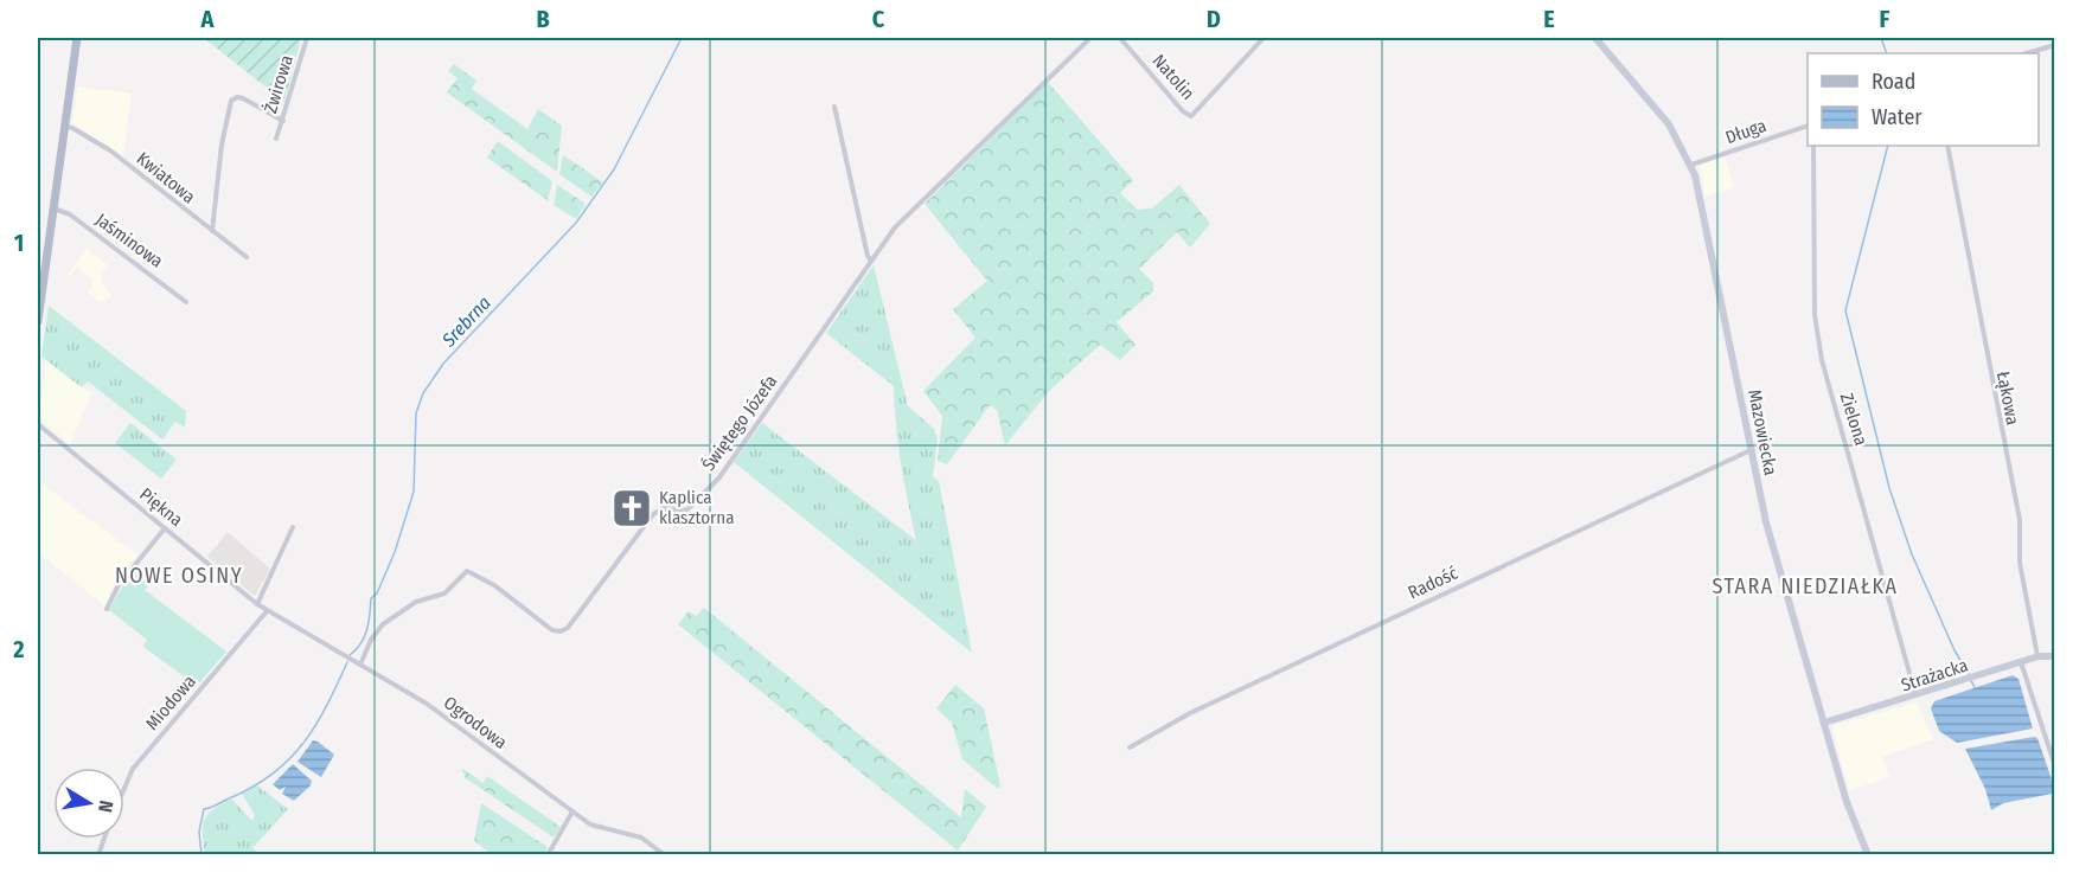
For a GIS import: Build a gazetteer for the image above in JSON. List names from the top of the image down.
{
  "streets": {
    "street": [
      "Natolin",
      "Żwirowa",
      "Długa",
      "Kwiatowa",
      "Jaśminowa",
      "Łąkowa",
      "Zielona",
      "Świętego Józefa",
      "Mazowiecka",
      "Piękna",
      "Radość",
      "Strażacka",
      "Miodowa",
      "Ogrodowa"
    ]
  },
  "crossings": [
    ["Długa", "Mazowiecka"],
    ["Łąkowa", "Strażacka"],
    ["Zielona", "Strażacka"],
    ["Świętego Józefa", "Ogrodowa"],
    ["Mazowiecka", "Radość"],
    ["Mazowiecka", "Strażacka"],
    ["Piękna", "Miodowa"],
    ["Piękna", "Ogrodowa"],
    ["Miodowa", "Ogrodowa"]
  ],
  "districts": ["NOWE OSINY", "STARA NIEDZIAŁKA"],
  "water": ["Srebrna"],
  "places": {
    "church": ["Kaplica klasztorna"]
  },
  "legend": ["Road", "Water"],
  "north": "right",
  "grid": {
    "columns": [
      "A",
      "B",
      "C",
      "D",
      "E",
      "F"
    ],
    "rows": ["1", "2"]
  }
}
